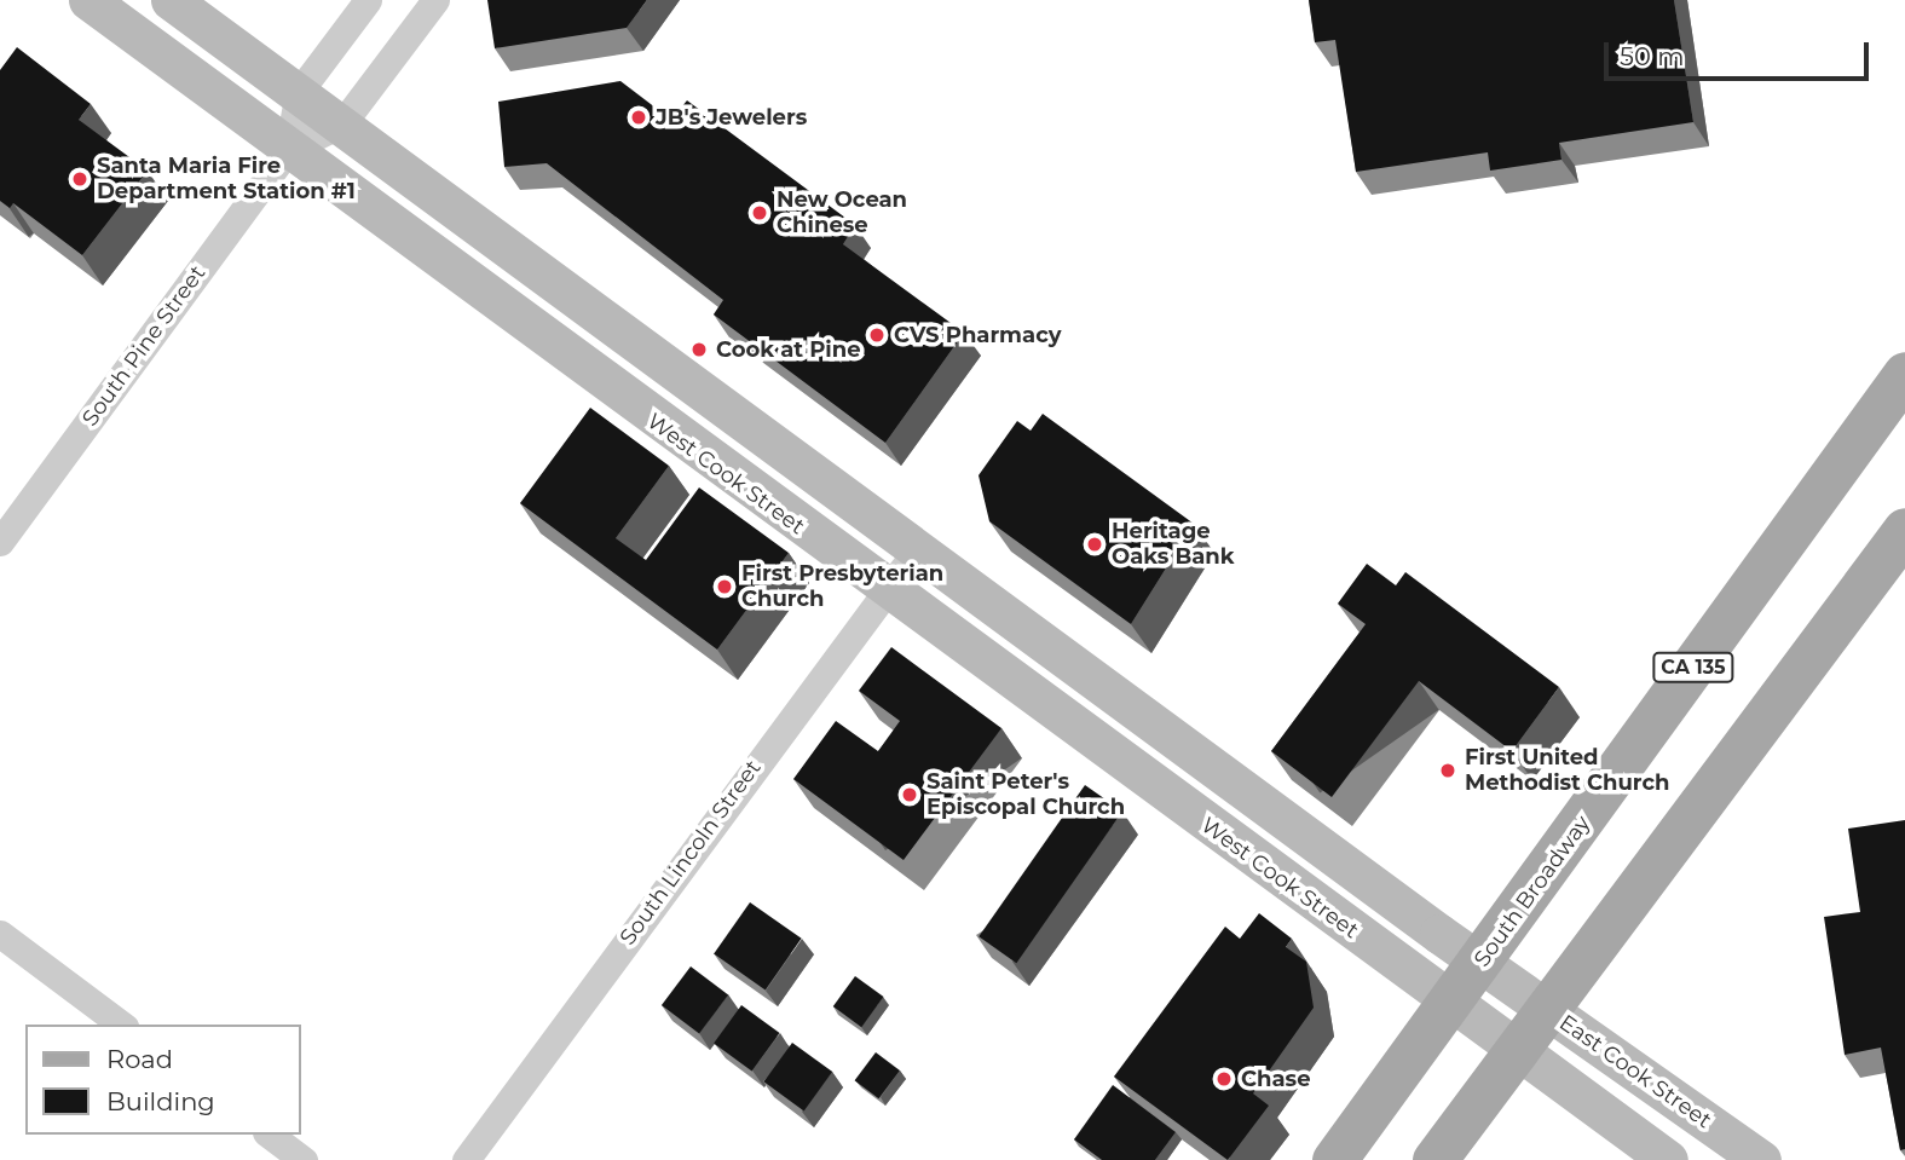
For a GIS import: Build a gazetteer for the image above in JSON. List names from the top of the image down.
{
  "streets": {
    "main road": ["CA 135", "South Broadway"],
    "street": [
      "South Pine Street",
      "West Cook Street",
      "South Lincoln Street",
      "East Cook Street"
    ]
  },
  "crossings": [
    ["South Pine Street", "West Cook Street"],
    ["West Cook Street", "South Lincoln Street"],
    ["West Cook Street", "South Broadway"],
    ["South Broadway", "East Cook Street"]
  ],
  "places": [
    "JB's Jewelers",
    "Santa Maria Fire Department Station #1",
    "New Ocean Chinese",
    "CVS Pharmacy",
    "Cook at Pine",
    "Heritage Oaks Bank",
    "First Presbyterian Church",
    "First United Methodist Church",
    "Saint Peter's Episcopal Church",
    "Chase"
  ],
  "legend": ["Road", "Building"],
  "scale_bar": "50 m"
}
